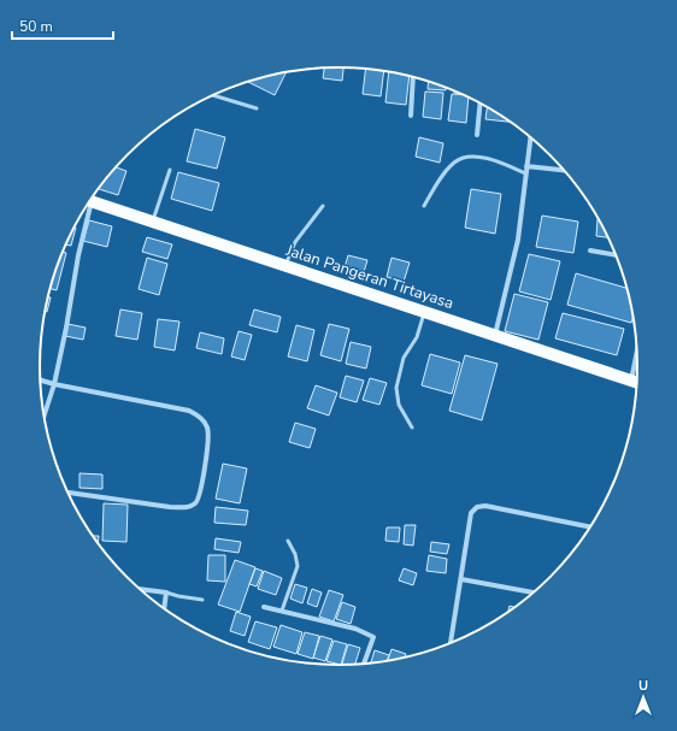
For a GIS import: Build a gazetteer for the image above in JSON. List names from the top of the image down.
{
  "streets": {
    "main road": ["Jalan Pangeran Tirtayasa"]
  },
  "scale_bar": "50 m",
  "north": "top"
}
